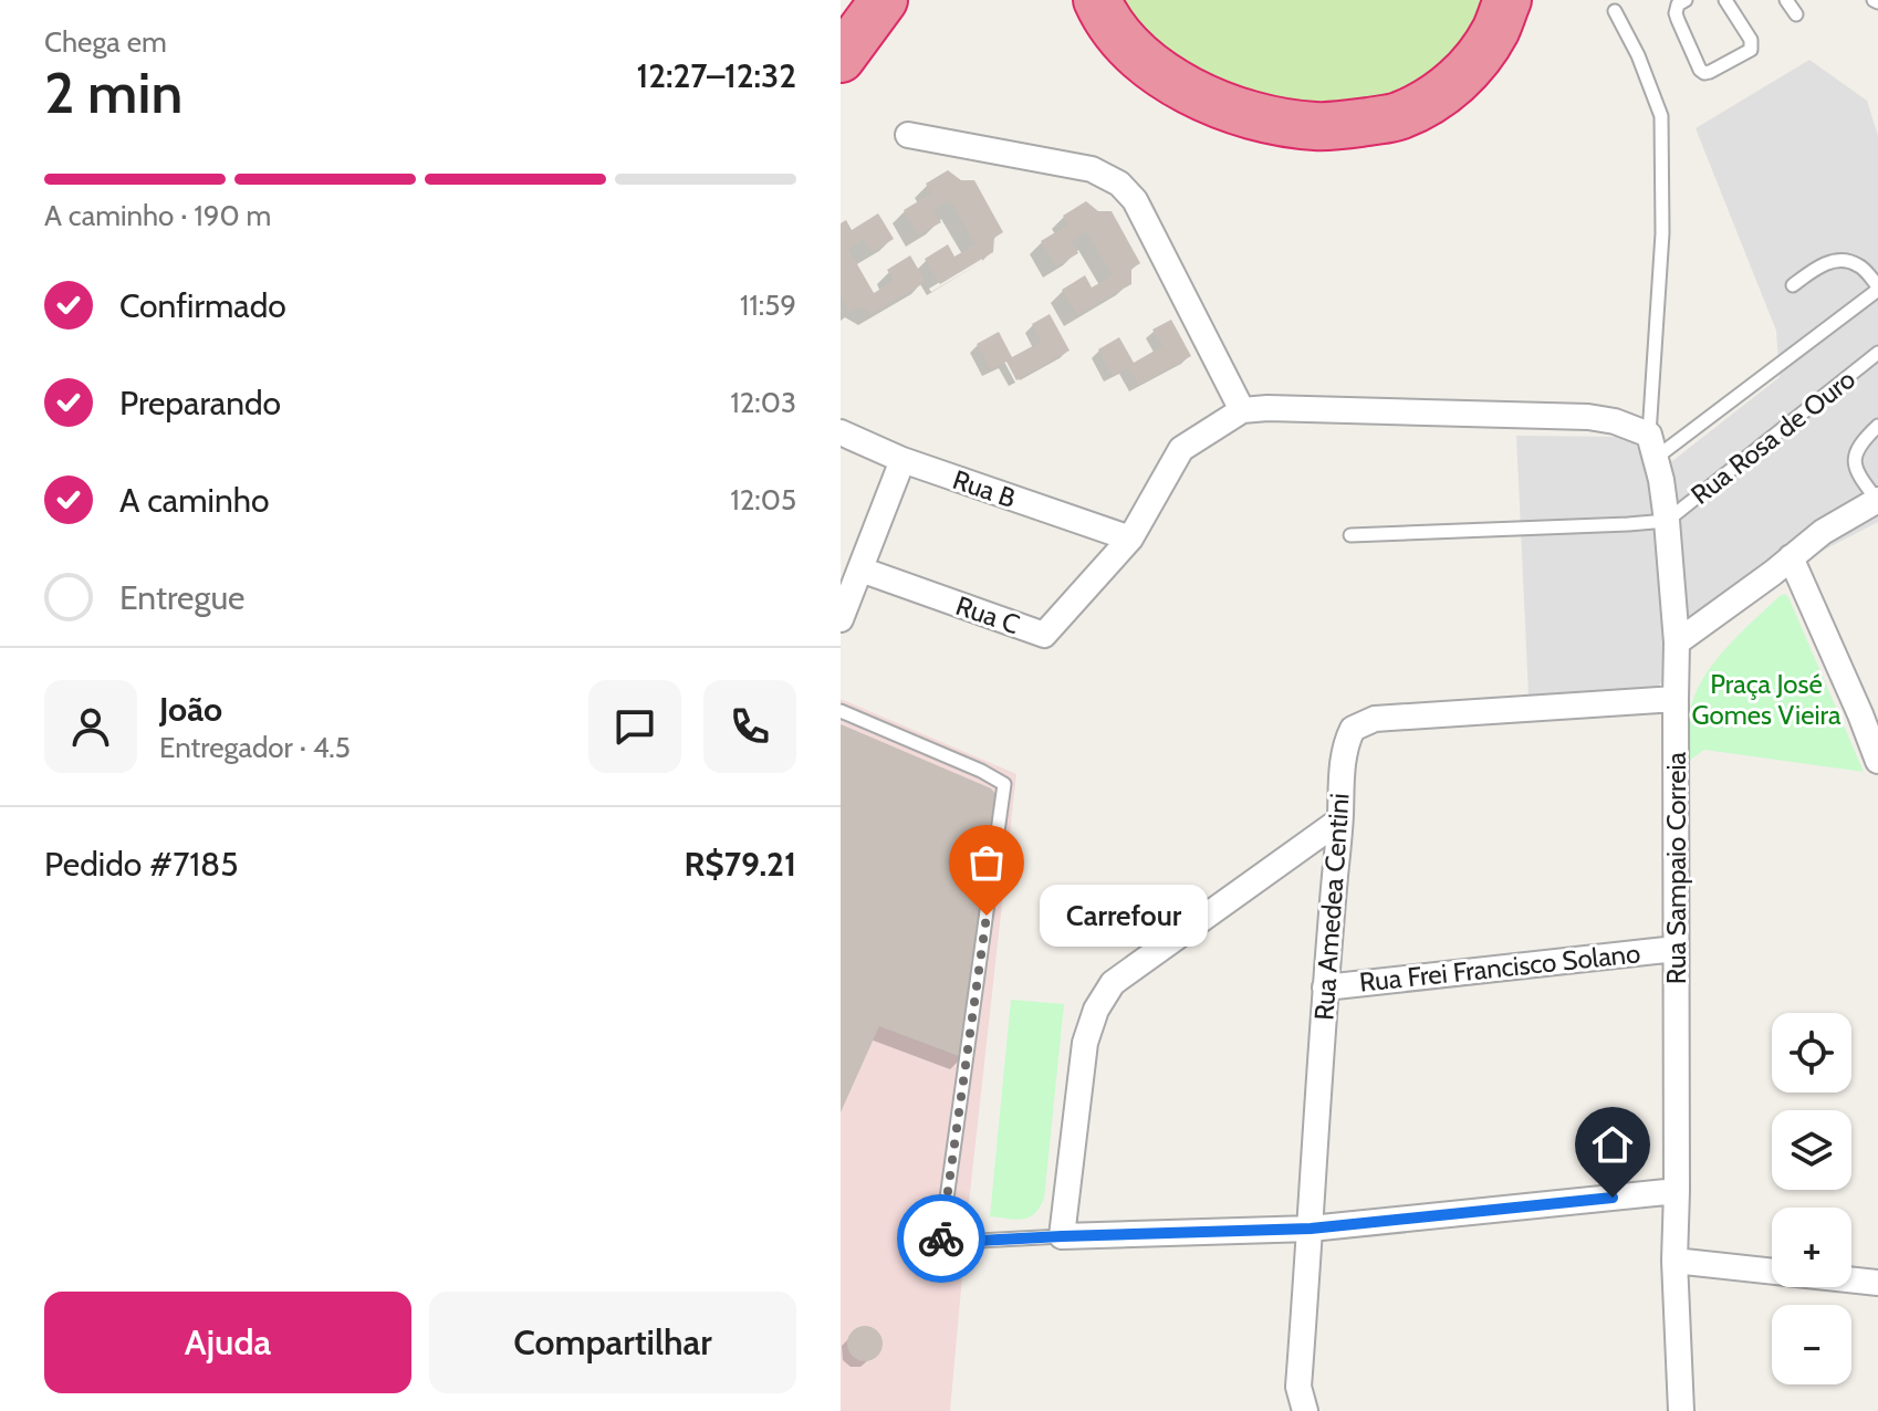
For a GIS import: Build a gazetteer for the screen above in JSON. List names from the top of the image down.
{
  "streets": {
    "street": [
      "Rua B",
      "Rua C",
      "Rua Sampaio Correia",
      "Rua Amedea Centini",
      "Rua Frei Francisco Solano"
    ],
    "lane": ["Rua Rosa de Ouro"]
  },
  "crossings": [
    ["Rua Rosa de Ouro", "Rua Sampaio Correia"],
    ["Rua B", "Rua C"],
    ["Rua Sampaio Correia", "Rua Amedea Centini"],
    ["Rua Sampaio Correia", "Rua Frei Francisco Solano"],
    ["Rua Amedea Centini", "Rua Frei Francisco Solano"]
  ],
  "parks": ["Praça José Gomes Vieira"],
  "places": ["Carrefour"],
  "page": {
    "heading": ["2 min", "Chega em", "12:27–12:32"],
    "panel": [
      "João",
      "Entregador · 4.5",
      "Pedido #7185",
      "R$79.21"
    ],
    "bar": "A caminho · 190 m",
    "list": [
      ["Confirmado", "11:59"],
      ["Preparando", "12:03"],
      ["A caminho", "12:05"],
      "Entregue"
    ],
    "bubble": "Carrefour",
    "map_buttons": ["+", "−"],
    "buttons": ["Ajuda", "Compartilhar"]
  }
}
